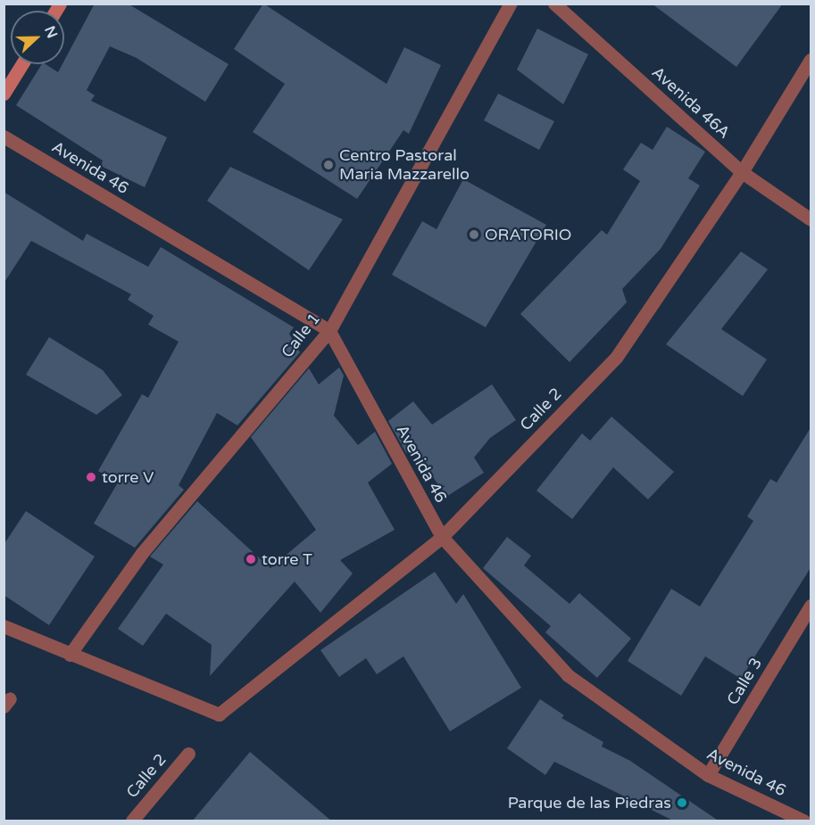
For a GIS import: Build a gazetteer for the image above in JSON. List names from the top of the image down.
{
  "streets": {
    "street": [
      "Avenida 46A",
      "Avenida 46",
      "Calle 1",
      "Calle 2",
      "Calle 3"
    ]
  },
  "crossings": [
    ["Avenida 46A", "Calle 2"],
    ["Avenida 46", "Calle 1"],
    ["Avenida 46", "Calle 2"],
    ["Avenida 46", "Calle 3"],
    ["Calle 1", "Calle 2"]
  ],
  "places": [
    "Centro Pastoral Maria Mazzarello",
    "ORATORIO",
    "torre V",
    "torre T",
    "Parque de las Piedras"
  ],
  "north": "right"
}
